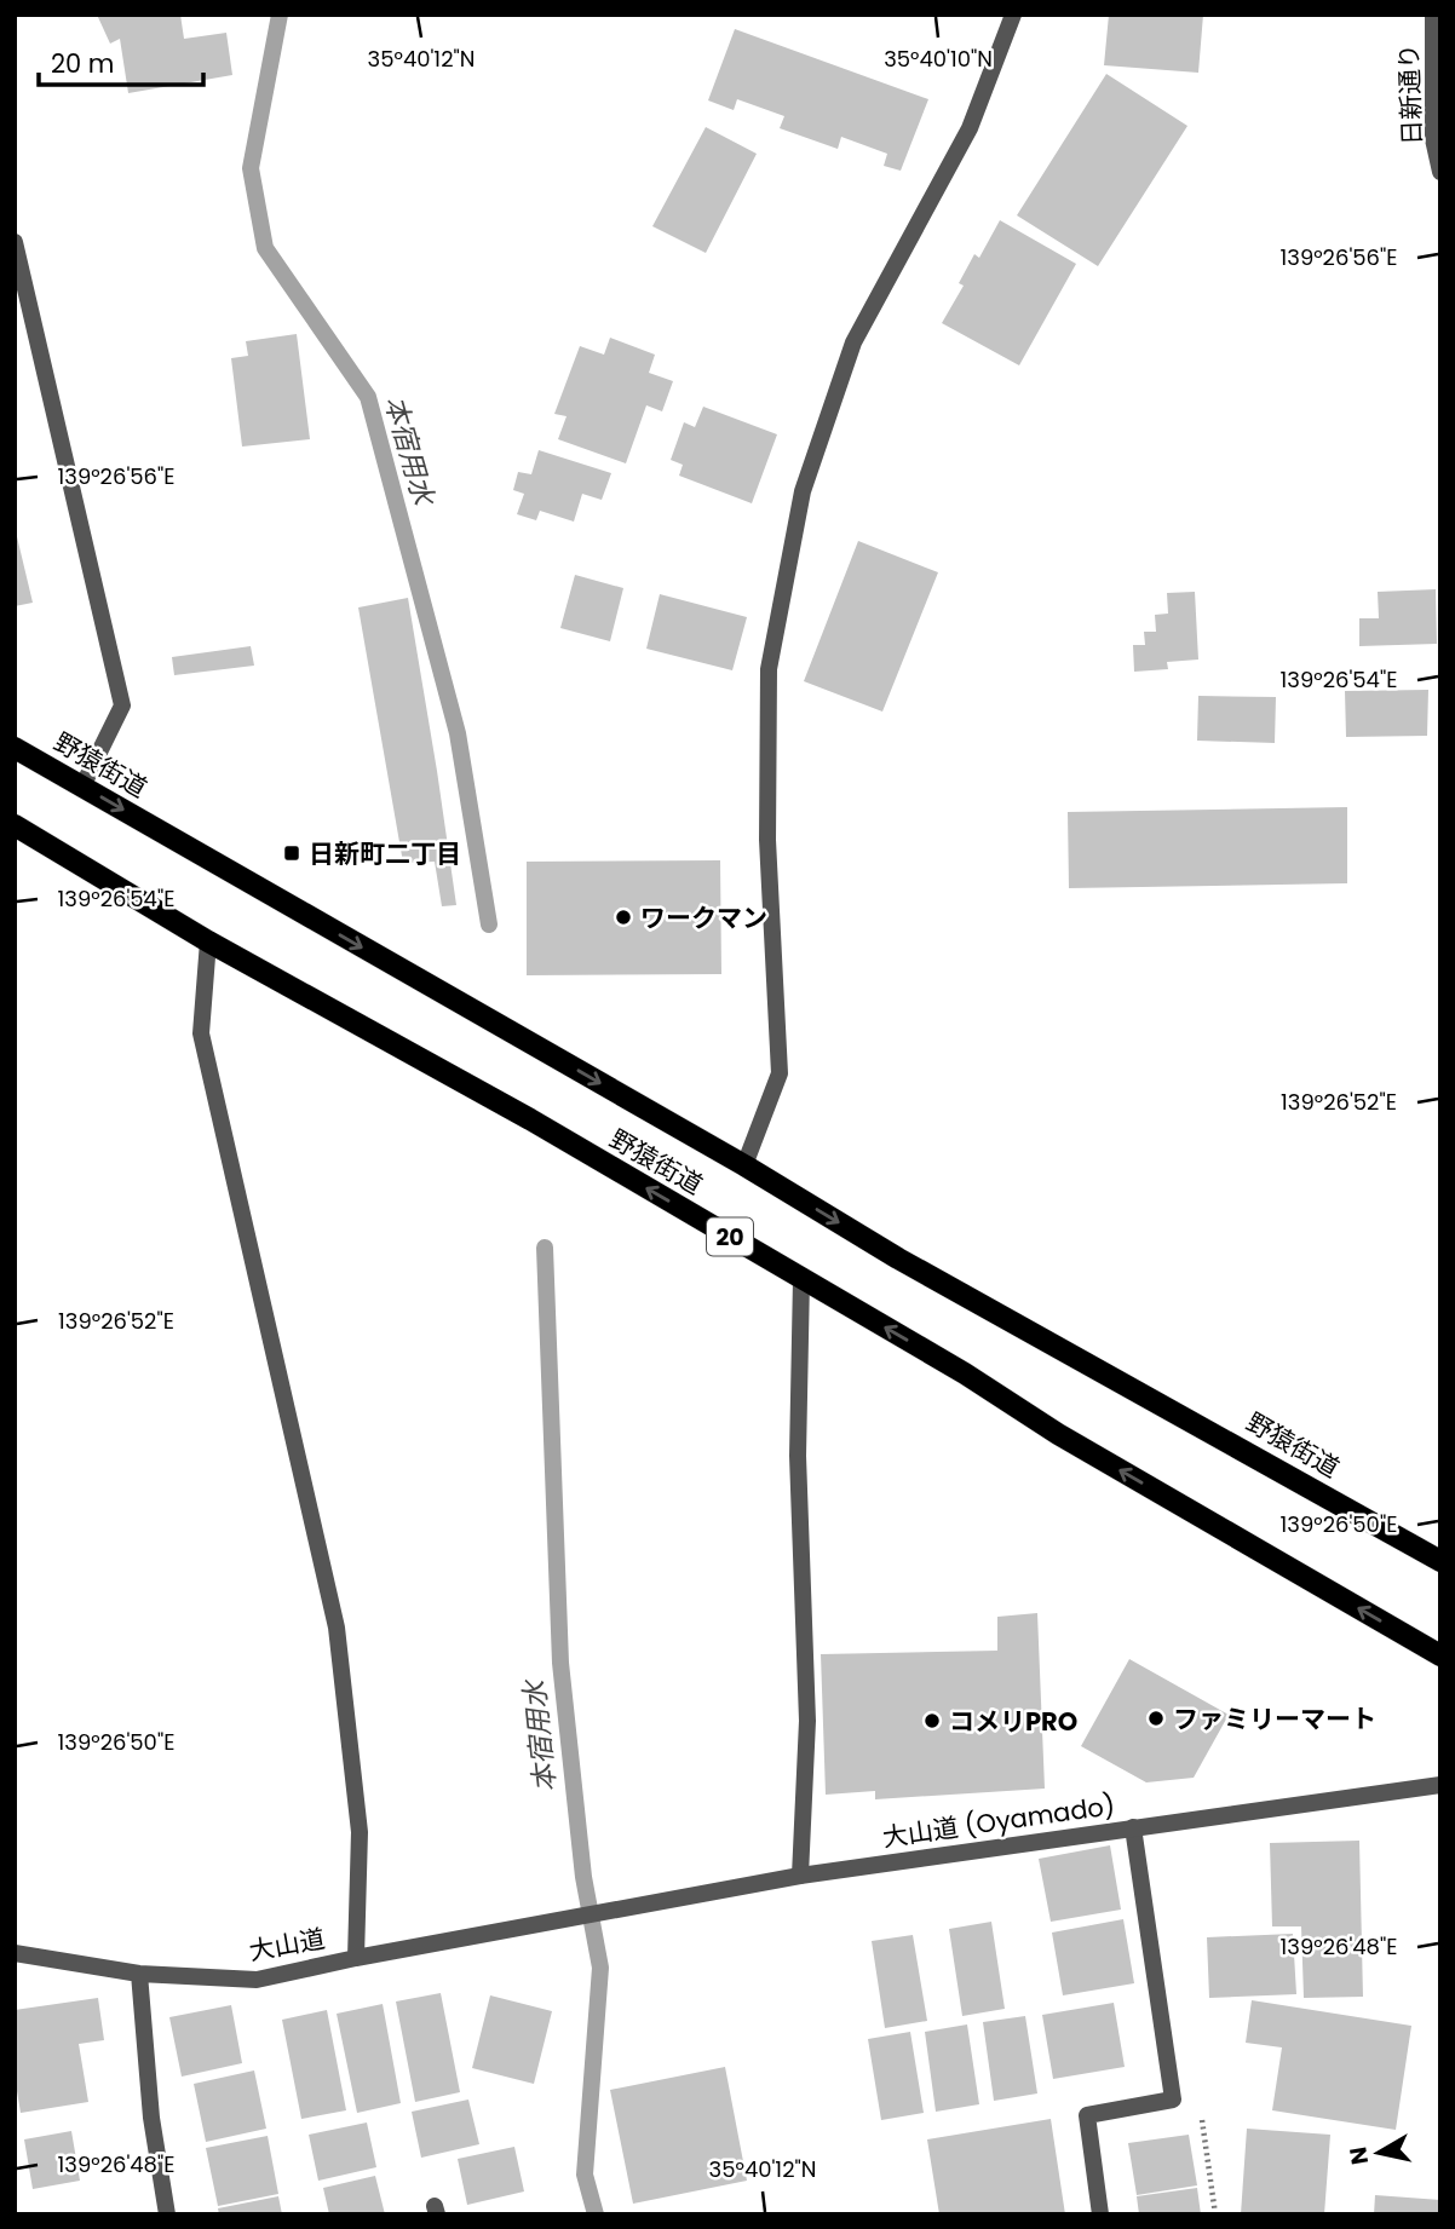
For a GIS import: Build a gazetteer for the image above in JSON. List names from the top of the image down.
{
  "streets": {
    "main road": ["野猿街道", "20"],
    "street": ["日新通り", "大山道 (Oyamado)", "大山道"]
  },
  "crossings": [
    ["大山道 (Oyamado)", "大山道"]
  ],
  "water": ["本宿用水"],
  "places": {
    "transit": ["日新町二丁目"],
    "other": ["ワークマン", "ファミリーマート", "コメリPRO"]
  },
  "scale_bar": "20 m",
  "north": "left",
  "coordinates": [
    "35°40'12\"N",
    "35°40'10\"N",
    "139°26'56\"E",
    "139°26'54\"E",
    "139°26'52\"E",
    "139°26'50\"E",
    "139°26'48\"E"
  ]
}
